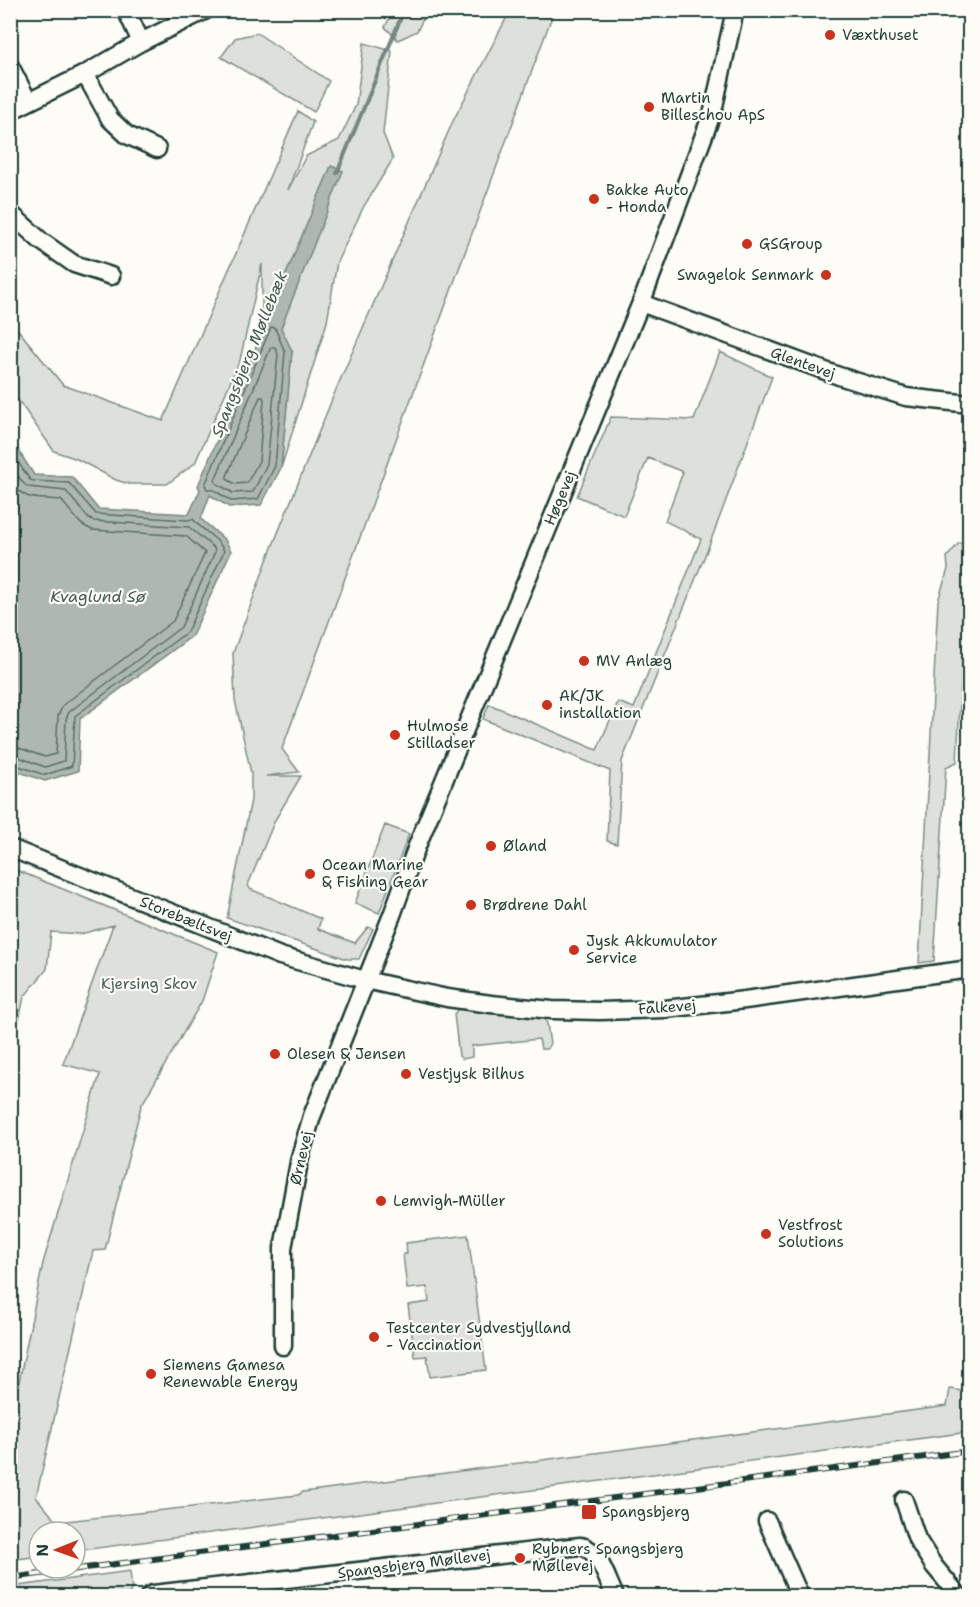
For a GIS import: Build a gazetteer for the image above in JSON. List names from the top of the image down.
{
  "streets": {
    "street": [
      "Glentevej",
      "Høgevej",
      "Storebæltsvej",
      "Falkevej",
      "Ørnevej",
      "Spangsbjerg Møllevej"
    ]
  },
  "crossings": [
    ["Glentevej", "Høgevej"],
    ["Høgevej", "Storebæltsvej"],
    ["Høgevej", "Falkevej"],
    ["Høgevej", "Ørnevej"],
    ["Storebæltsvej", "Falkevej"],
    ["Storebæltsvej", "Ørnevej"],
    ["Falkevej", "Ørnevej"]
  ],
  "water": ["Spangsbjerg Møllebæk", "Kvaglund Sø"],
  "parks": ["Kjersing Skov"],
  "places": {
    "other": [
      "Væxthuset",
      "Martin Billeschou ApS",
      "Bakke Auto - Honda",
      "GSGroup",
      "Swagelok Senmark",
      "MV Anlæg",
      "AK/JK installation",
      "Hulmose Stilladser",
      "Øland",
      "Ocean Marine & Fishing Gear",
      "Brødrene Dahl",
      "Jysk Akkumulator Service",
      "Olesen & Jensen",
      "Vestjysk Bilhus",
      "Lemvigh-Müller",
      "Vestfrost Solutions",
      "Testcenter Sydvestjylland - Vaccination",
      "Siemens Gamesa Renewable Energy",
      "Rybners Spangsbjerg Møllevej"
    ],
    "transit": ["Spangsbjerg"]
  },
  "north": "left"
}
